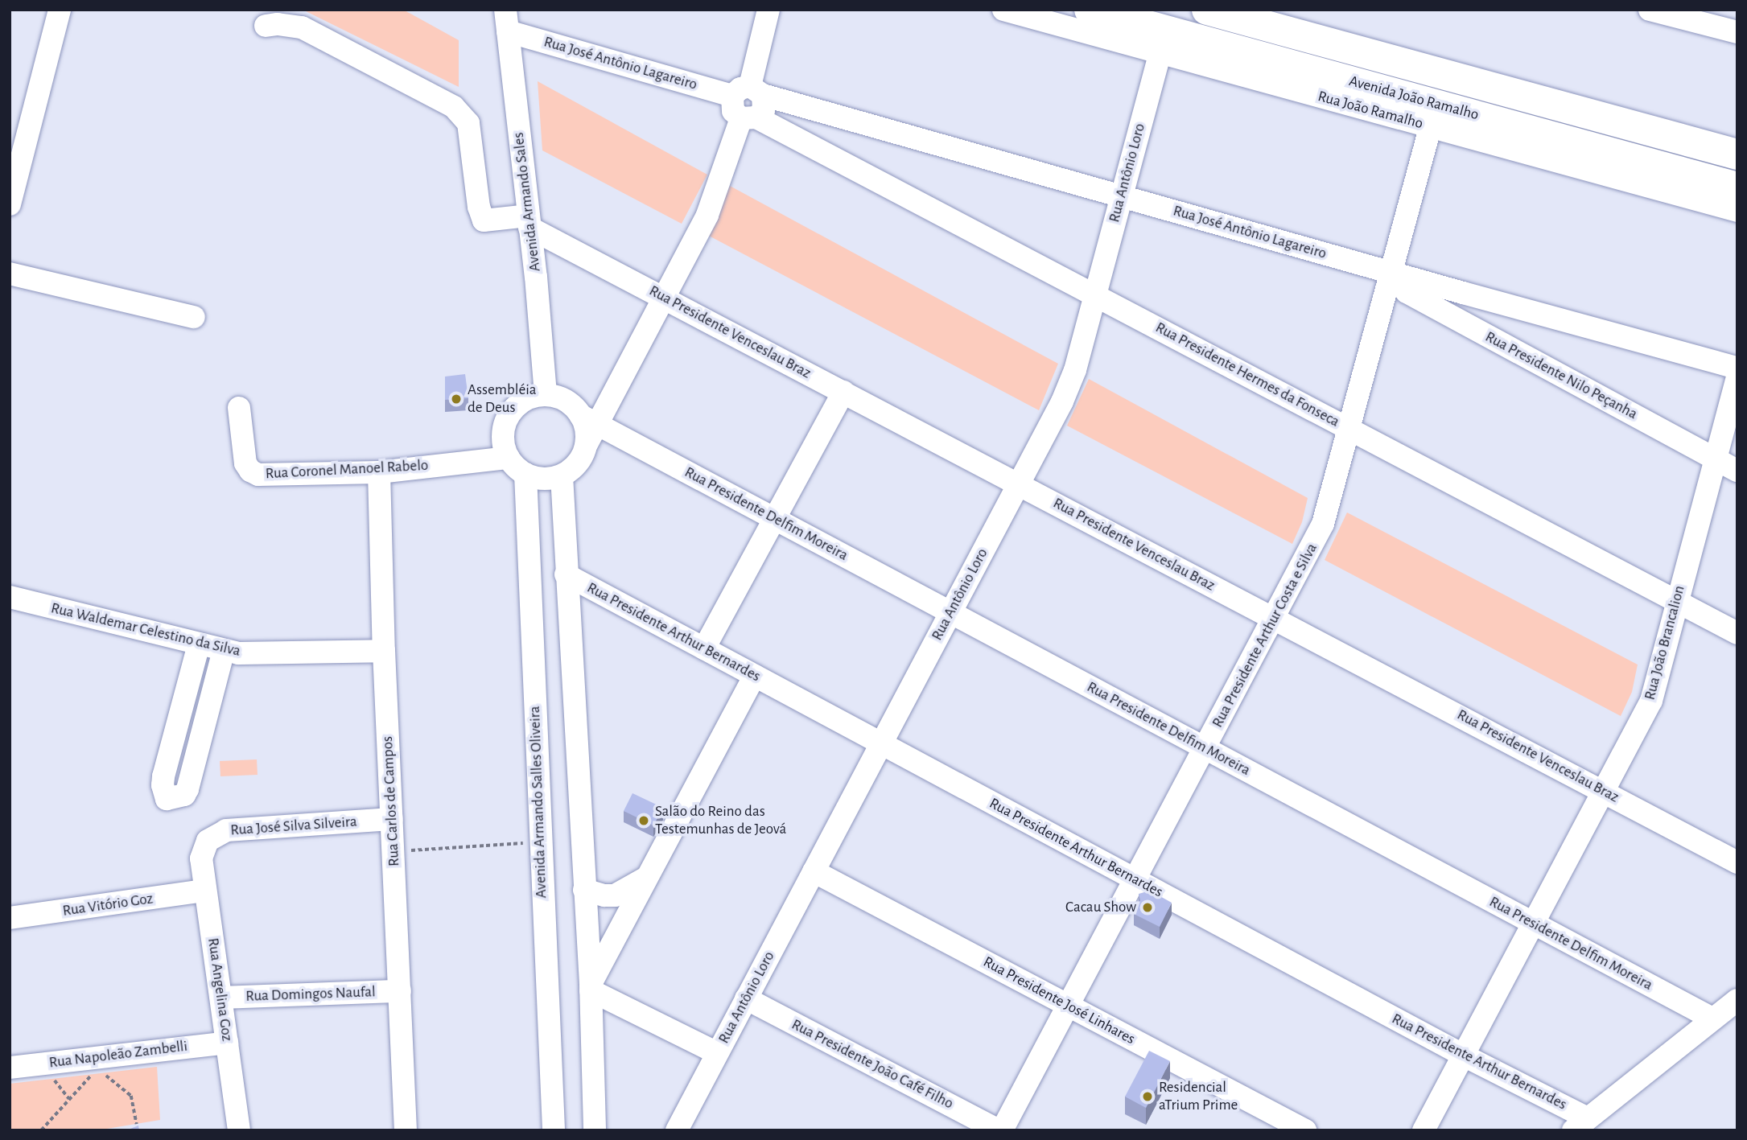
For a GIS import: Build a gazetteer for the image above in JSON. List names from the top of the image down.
{
  "streets": {
    "highway": ["Avenida João Ramalho"],
    "street": [
      "Rua José Antônio Lagareiro",
      "Rua João Ramalho",
      "Rua Antônio Loro",
      "Avenida Armando Sales",
      "Rua Presidente Venceslau Braz",
      "Rua Presidente Hermes da Fonseca",
      "Rua Presidente Nilo Peçanha",
      "Rua Coronel Manoel Rabelo",
      "Rua Presidente Delfim Moreira",
      "Rua Waldemar Celestino da Silva",
      "Rua Presidente Arthur Bernardes",
      "Rua Presidente Arthur Costa e Silva",
      "Rua João Brancalion",
      "Rua Carlos de Campos",
      "Avenida Armando Salles Oliveira",
      "Rua José Silva Silveira",
      "Rua Vitório Goz",
      "Rua Angelina Goz",
      "Rua Domingos Naufal",
      "Rua Presidente José Linhares",
      "Rua Napoleão Zambelli",
      "Rua Presidente João Café Filho"
    ]
  },
  "crossings": [
    ["Rua José Antônio Lagareiro", "Rua Antônio Loro"],
    ["Rua José Antônio Lagareiro", "Avenida Armando Sales"],
    ["Rua José Antônio Lagareiro", "Rua Presidente Nilo Peçanha"],
    ["Rua José Antônio Lagareiro", "Rua Presidente Arthur Costa e Silva"],
    ["Avenida João Ramalho", "Rua João Ramalho"],
    ["Avenida João Ramalho", "Rua Antônio Loro"],
    ["Avenida João Ramalho", "Rua Presidente Arthur Costa e Silva"],
    ["Rua João Ramalho", "Rua Presidente Arthur Costa e Silva"],
    ["Rua Antônio Loro", "Rua Presidente Venceslau Braz"],
    ["Rua Antônio Loro", "Rua Presidente Hermes da Fonseca"],
    ["Rua Antônio Loro", "Rua Presidente Delfim Moreira"],
    ["Rua Antônio Loro", "Rua Presidente Arthur Bernardes"],
    ["Rua Antônio Loro", "Rua Presidente José Linhares"],
    ["Rua Antônio Loro", "Rua Presidente João Café Filho"],
    ["Avenida Armando Sales", "Rua Presidente Venceslau Braz"],
    ["Avenida Armando Sales", "Rua Coronel Manoel Rabelo"],
    ["Avenida Armando Sales", "Rua Presidente Delfim Moreira"],
    ["Avenida Armando Sales", "Avenida Armando Salles Oliveira"],
    ["Rua Presidente Venceslau Braz", "Rua Presidente Arthur Costa e Silva"],
    ["Rua Presidente Venceslau Braz", "Rua João Brancalion"],
    ["Rua Presidente Hermes da Fonseca", "Rua Presidente Arthur Costa e Silva"],
    ["Rua Presidente Hermes da Fonseca", "Rua João Brancalion"],
    ["Rua Presidente Nilo Peçanha", "Rua Presidente Arthur Costa e Silva"],
    ["Rua Presidente Nilo Peçanha", "Rua João Brancalion"],
    ["Rua Coronel Manoel Rabelo", "Rua Presidente Delfim Moreira"],
    ["Rua Coronel Manoel Rabelo", "Rua Carlos de Campos"],
    ["Rua Coronel Manoel Rabelo", "Avenida Armando Salles Oliveira"],
    ["Rua Presidente Delfim Moreira", "Rua Presidente Arthur Costa e Silva"],
    ["Rua Presidente Delfim Moreira", "Rua João Brancalion"],
    ["Rua Presidente Delfim Moreira", "Avenida Armando Salles Oliveira"],
    ["Rua Waldemar Celestino da Silva", "Rua Carlos de Campos"],
    ["Rua Presidente Arthur Bernardes", "Rua Presidente Arthur Costa e Silva"],
    ["Rua Presidente Arthur Bernardes", "Rua João Brancalion"],
    ["Rua Presidente Arthur Costa e Silva", "Rua Presidente José Linhares"],
    ["Rua Presidente Arthur Costa e Silva", "Rua Presidente João Café Filho"],
    ["Rua Carlos de Campos", "Rua José Silva Silveira"],
    ["Rua Carlos de Campos", "Rua Domingos Naufal"],
    ["Rua José Silva Silveira", "Rua Angelina Goz"],
    ["Rua Vitório Goz", "Rua Angelina Goz"],
    ["Rua Angelina Goz", "Rua Domingos Naufal"],
    ["Rua Angelina Goz", "Rua Napoleão Zambelli"]
  ],
  "places": [
    "Assembléia de Deus",
    "Salão do Reino das Testemunhas de Jeová",
    "Cacau Show",
    "Residencial aTrium Prime"
  ]
}
